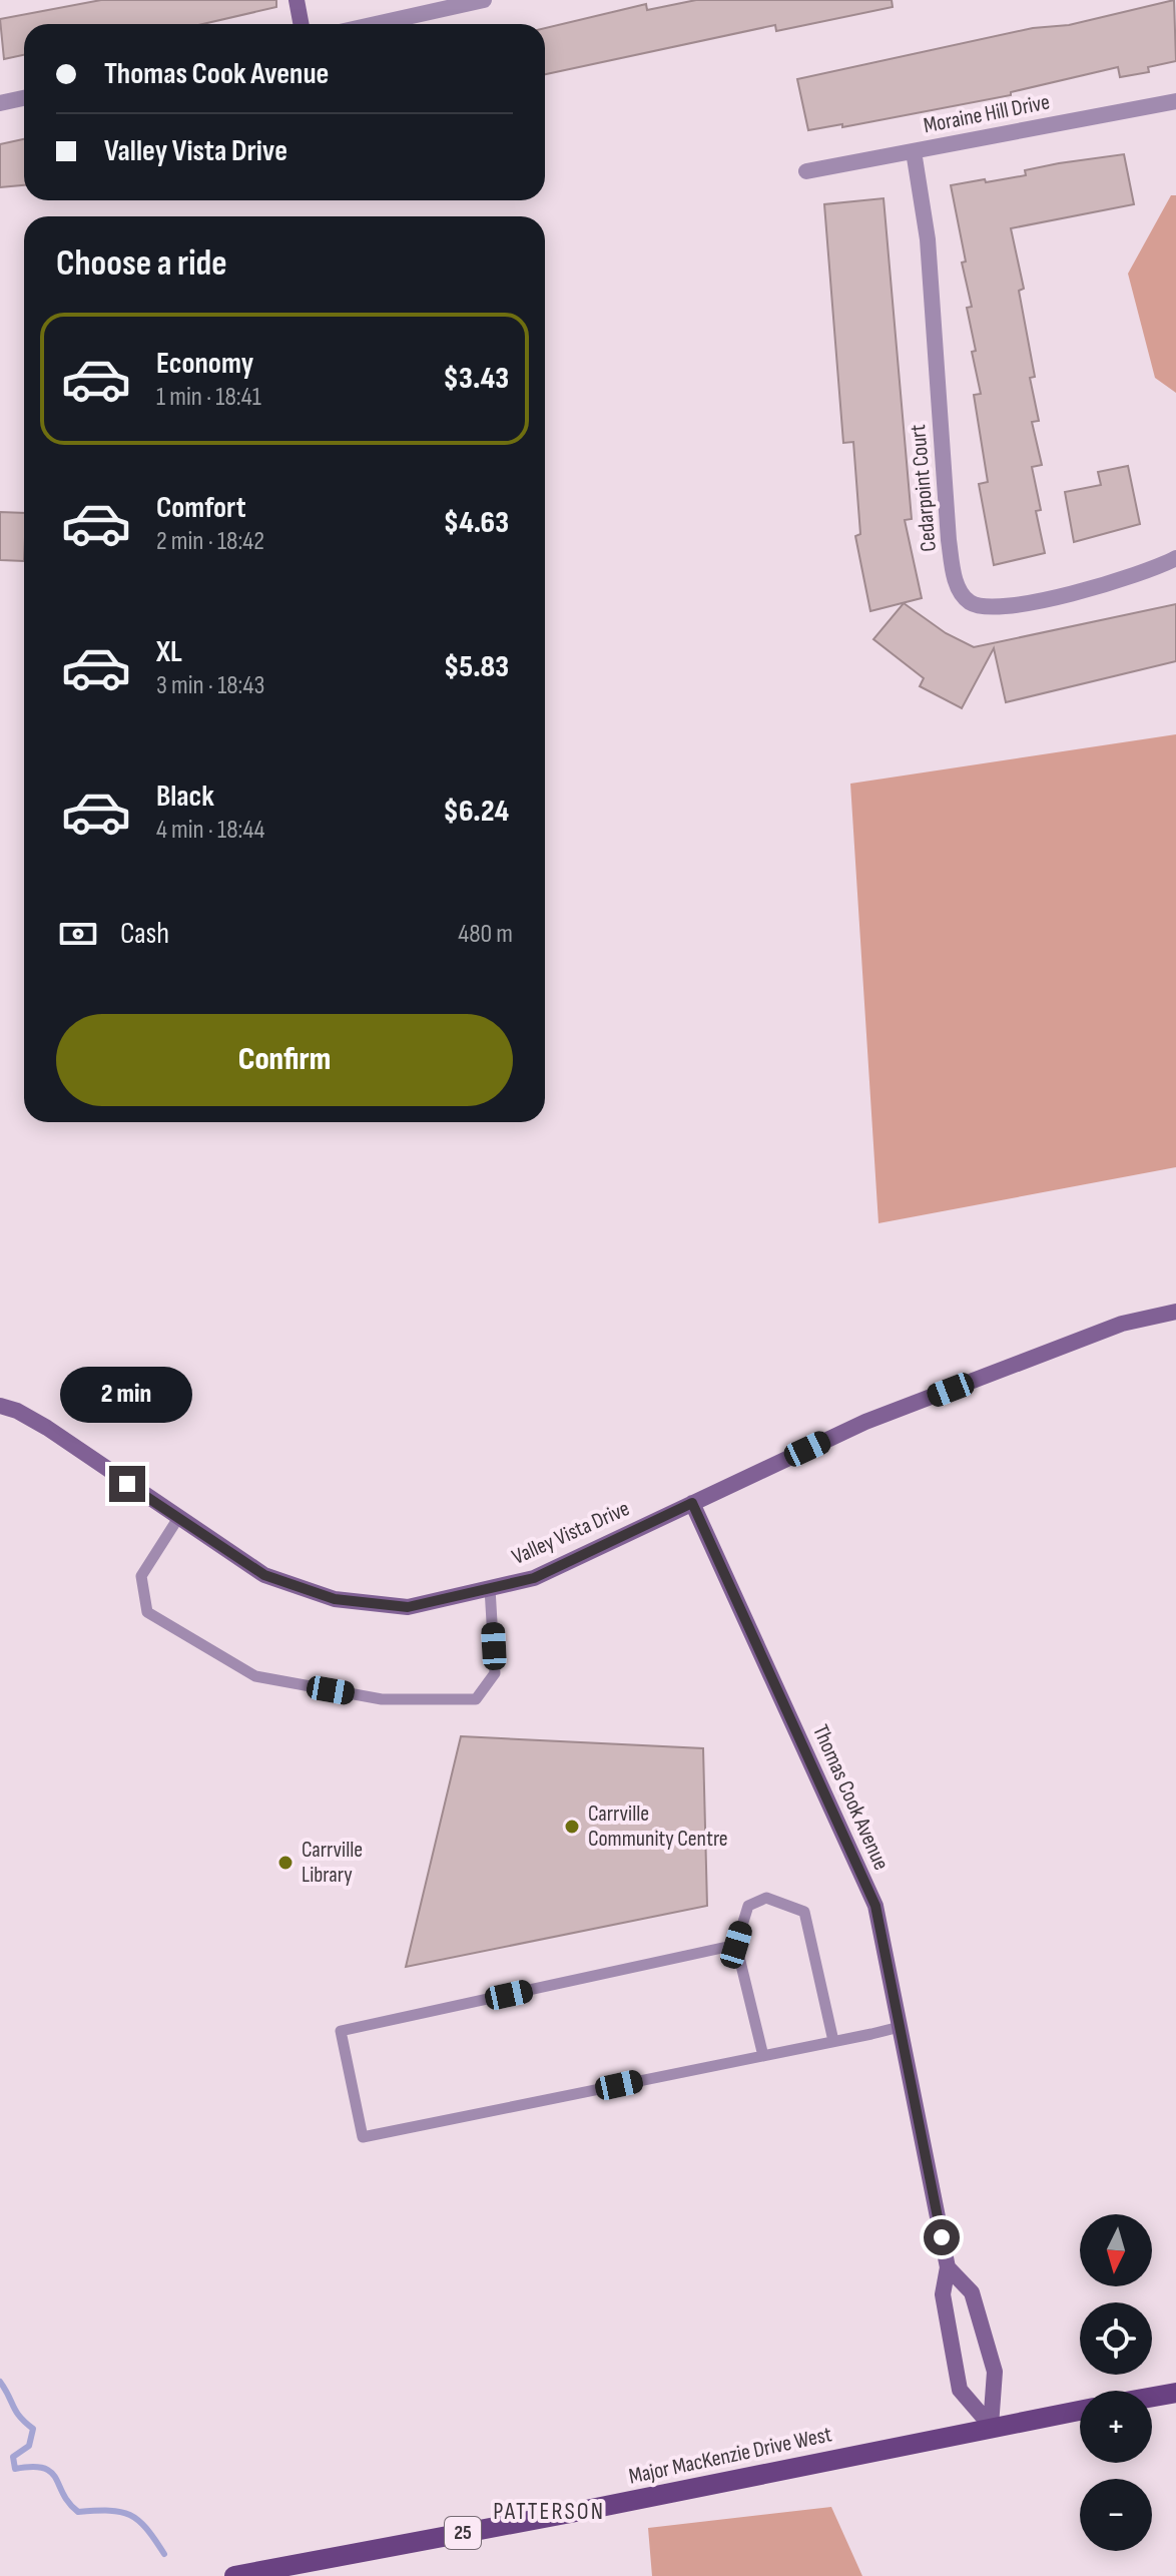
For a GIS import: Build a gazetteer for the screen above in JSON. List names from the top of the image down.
{
  "streets": {
    "main road": ["Major MacKenzie Drive West", "25"],
    "street": [
      "Moraine Hill Drive",
      "Cedarpoint Court",
      "Valley Vista Drive",
      "Thomas Cook Avenue"
    ]
  },
  "crossings": [
    ["Moraine Hill Drive", "Cedarpoint Court"],
    ["Valley Vista Drive", "Thomas Cook Avenue"],
    ["Thomas Cook Avenue", "Major MacKenzie Drive West"]
  ],
  "districts": ["PATTERSON"],
  "places": ["Carrville Community Centre", "Carrville Library"],
  "north": "bottom",
  "page": {
    "banner": ["Thomas Cook Avenue", "Valley Vista Drive"],
    "heading": "Choose a ride",
    "list": [
      {
        "name": "Economy",
        "note": "1 min · 18:41",
        "value": "$3.43"
      },
      {
        "name": "Comfort",
        "note": "2 min · 18:42",
        "value": "$4.63"
      },
      {
        "name": "XL",
        "note": "3 min · 18:43",
        "value": "$5.83"
      },
      {
        "name": "Black",
        "note": "4 min · 18:44",
        "value": "$6.24"
      }
    ],
    "pay": ["Cash", "480 m"],
    "buttons": "Confirm",
    "bubble": "2 min",
    "map_buttons": ["+", "−"]
  }
}
